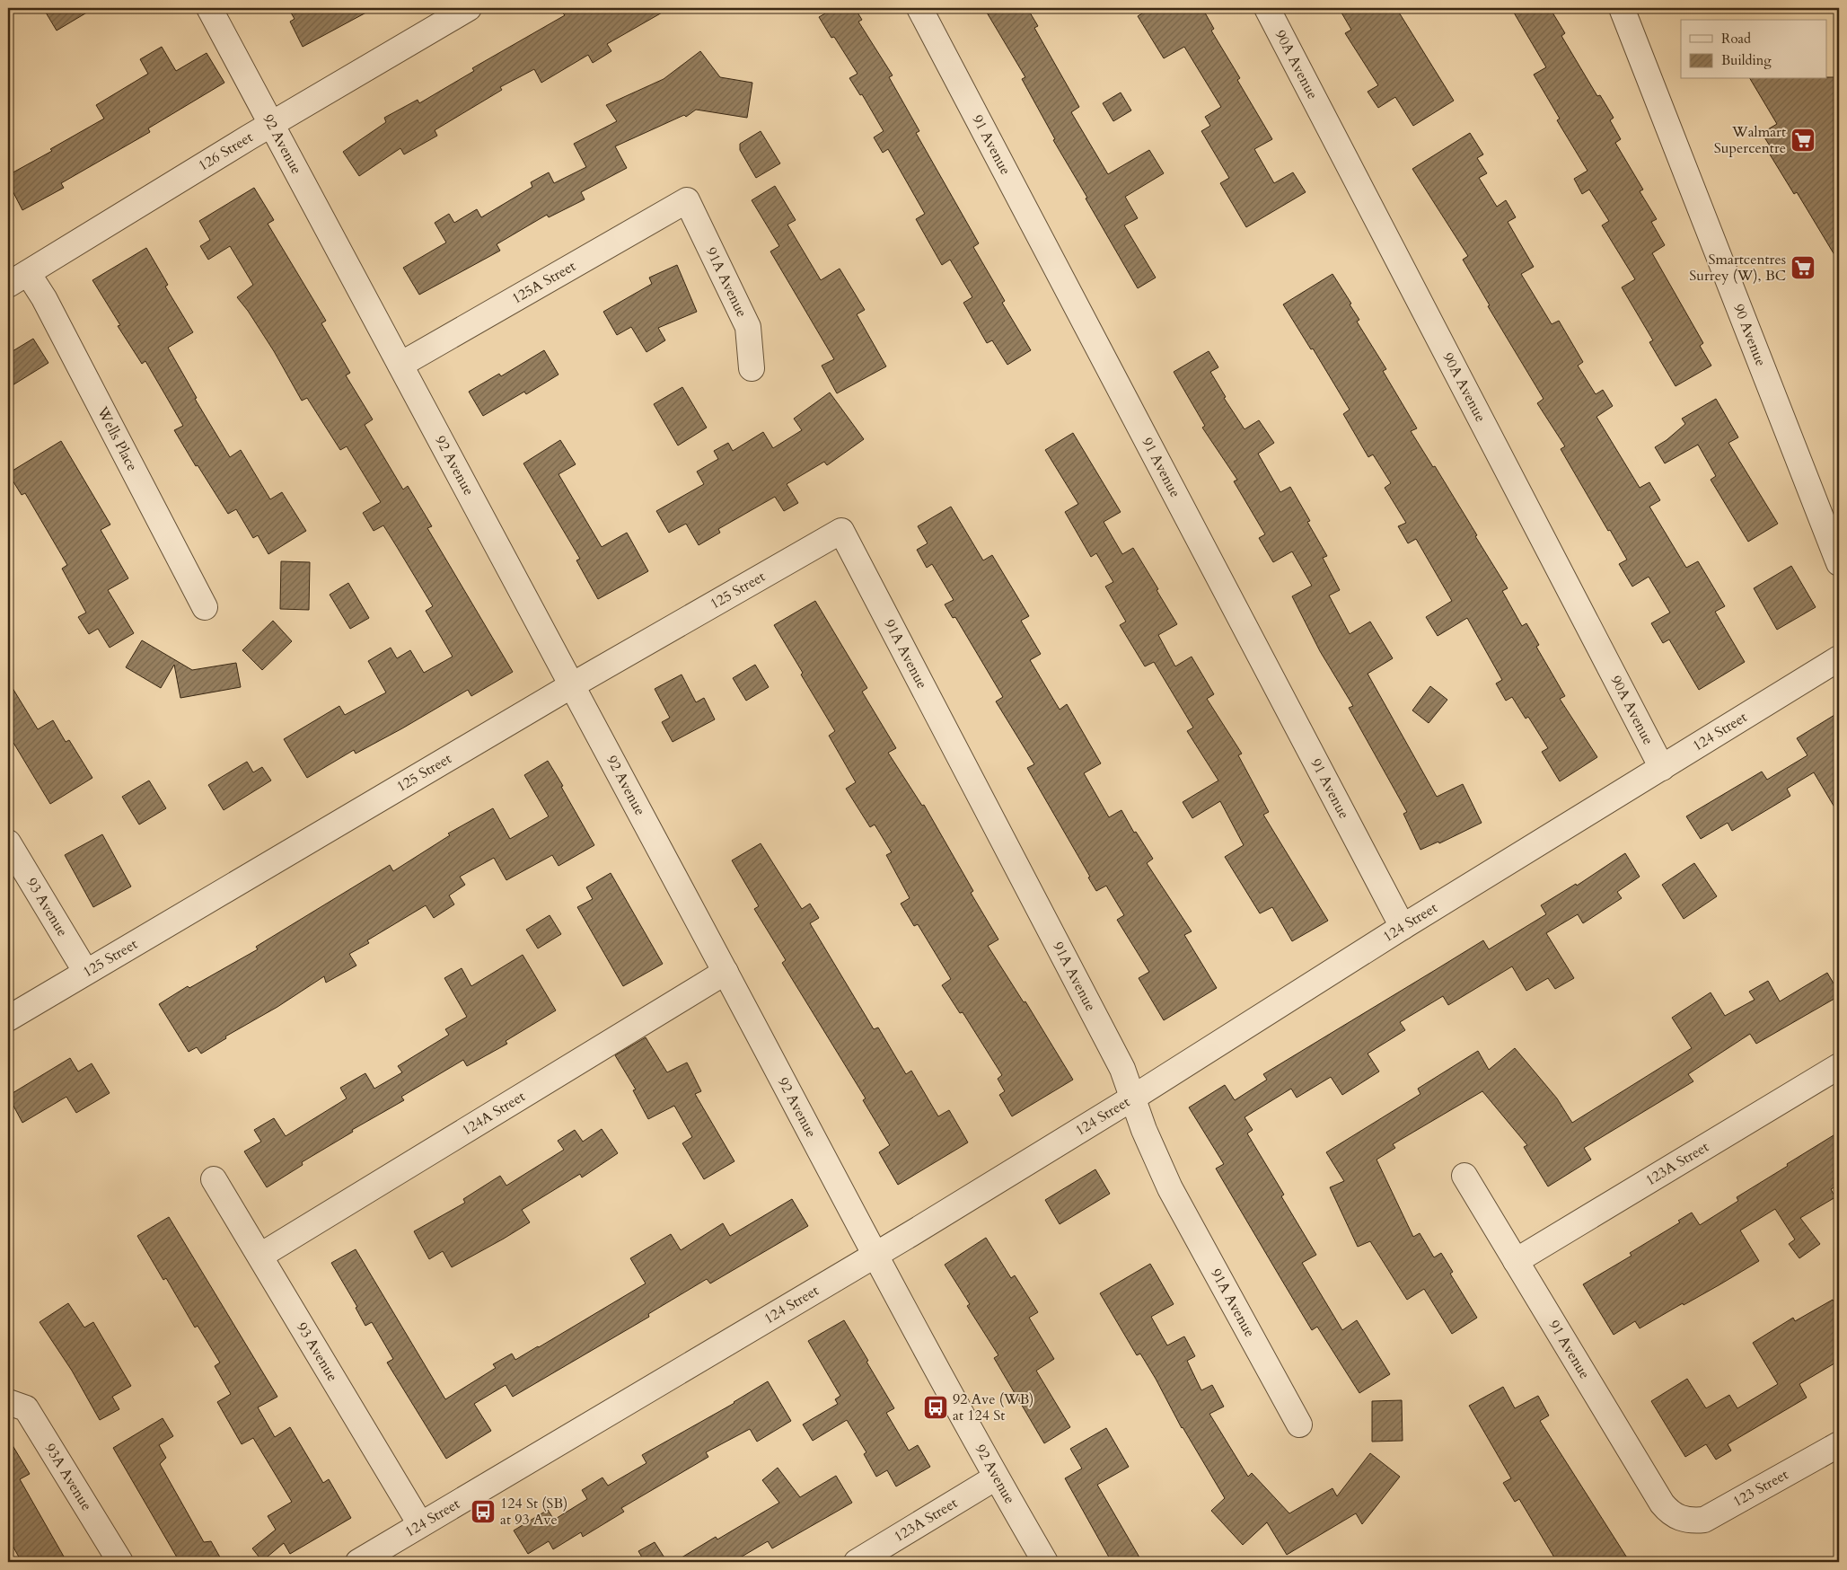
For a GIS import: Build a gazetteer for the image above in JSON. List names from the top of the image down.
{
  "streets": {
    "street": [
      "90A Avenue",
      "92 Avenue",
      "91 Avenue",
      "126 Street",
      "91A Avenue",
      "125A Street",
      "90 Avenue",
      "Wells Place",
      "125 Street",
      "124 Street",
      "93 Avenue",
      "124A Street",
      "123A Street",
      "93A Avenue",
      "123 Street"
    ]
  },
  "crossings": [
    ["90A Avenue", "124 Street"],
    ["92 Avenue", "126 Street"],
    ["92 Avenue", "125A Street"],
    ["92 Avenue", "125 Street"],
    ["92 Avenue", "124 Street"],
    ["92 Avenue", "124A Street"],
    ["92 Avenue", "123A Street"],
    ["91 Avenue", "124 Street"],
    ["91 Avenue", "123A Street"],
    ["91 Avenue", "123 Street"],
    ["126 Street", "Wells Place"],
    ["91A Avenue", "125A Street"],
    ["91A Avenue", "125 Street"],
    ["91A Avenue", "124 Street"],
    ["125 Street", "93 Avenue"],
    ["124 Street", "93 Avenue"],
    ["93 Avenue", "124A Street"]
  ],
  "places": {
    "supermarket": ["Walmart Supercentre", "Smartcentres Surrey (W), BC"],
    "bus stop": ["92 Ave (WB) at 124 St", "124 St (SB) at 93 Ave"]
  },
  "legend": ["Road", "Building"]
}
